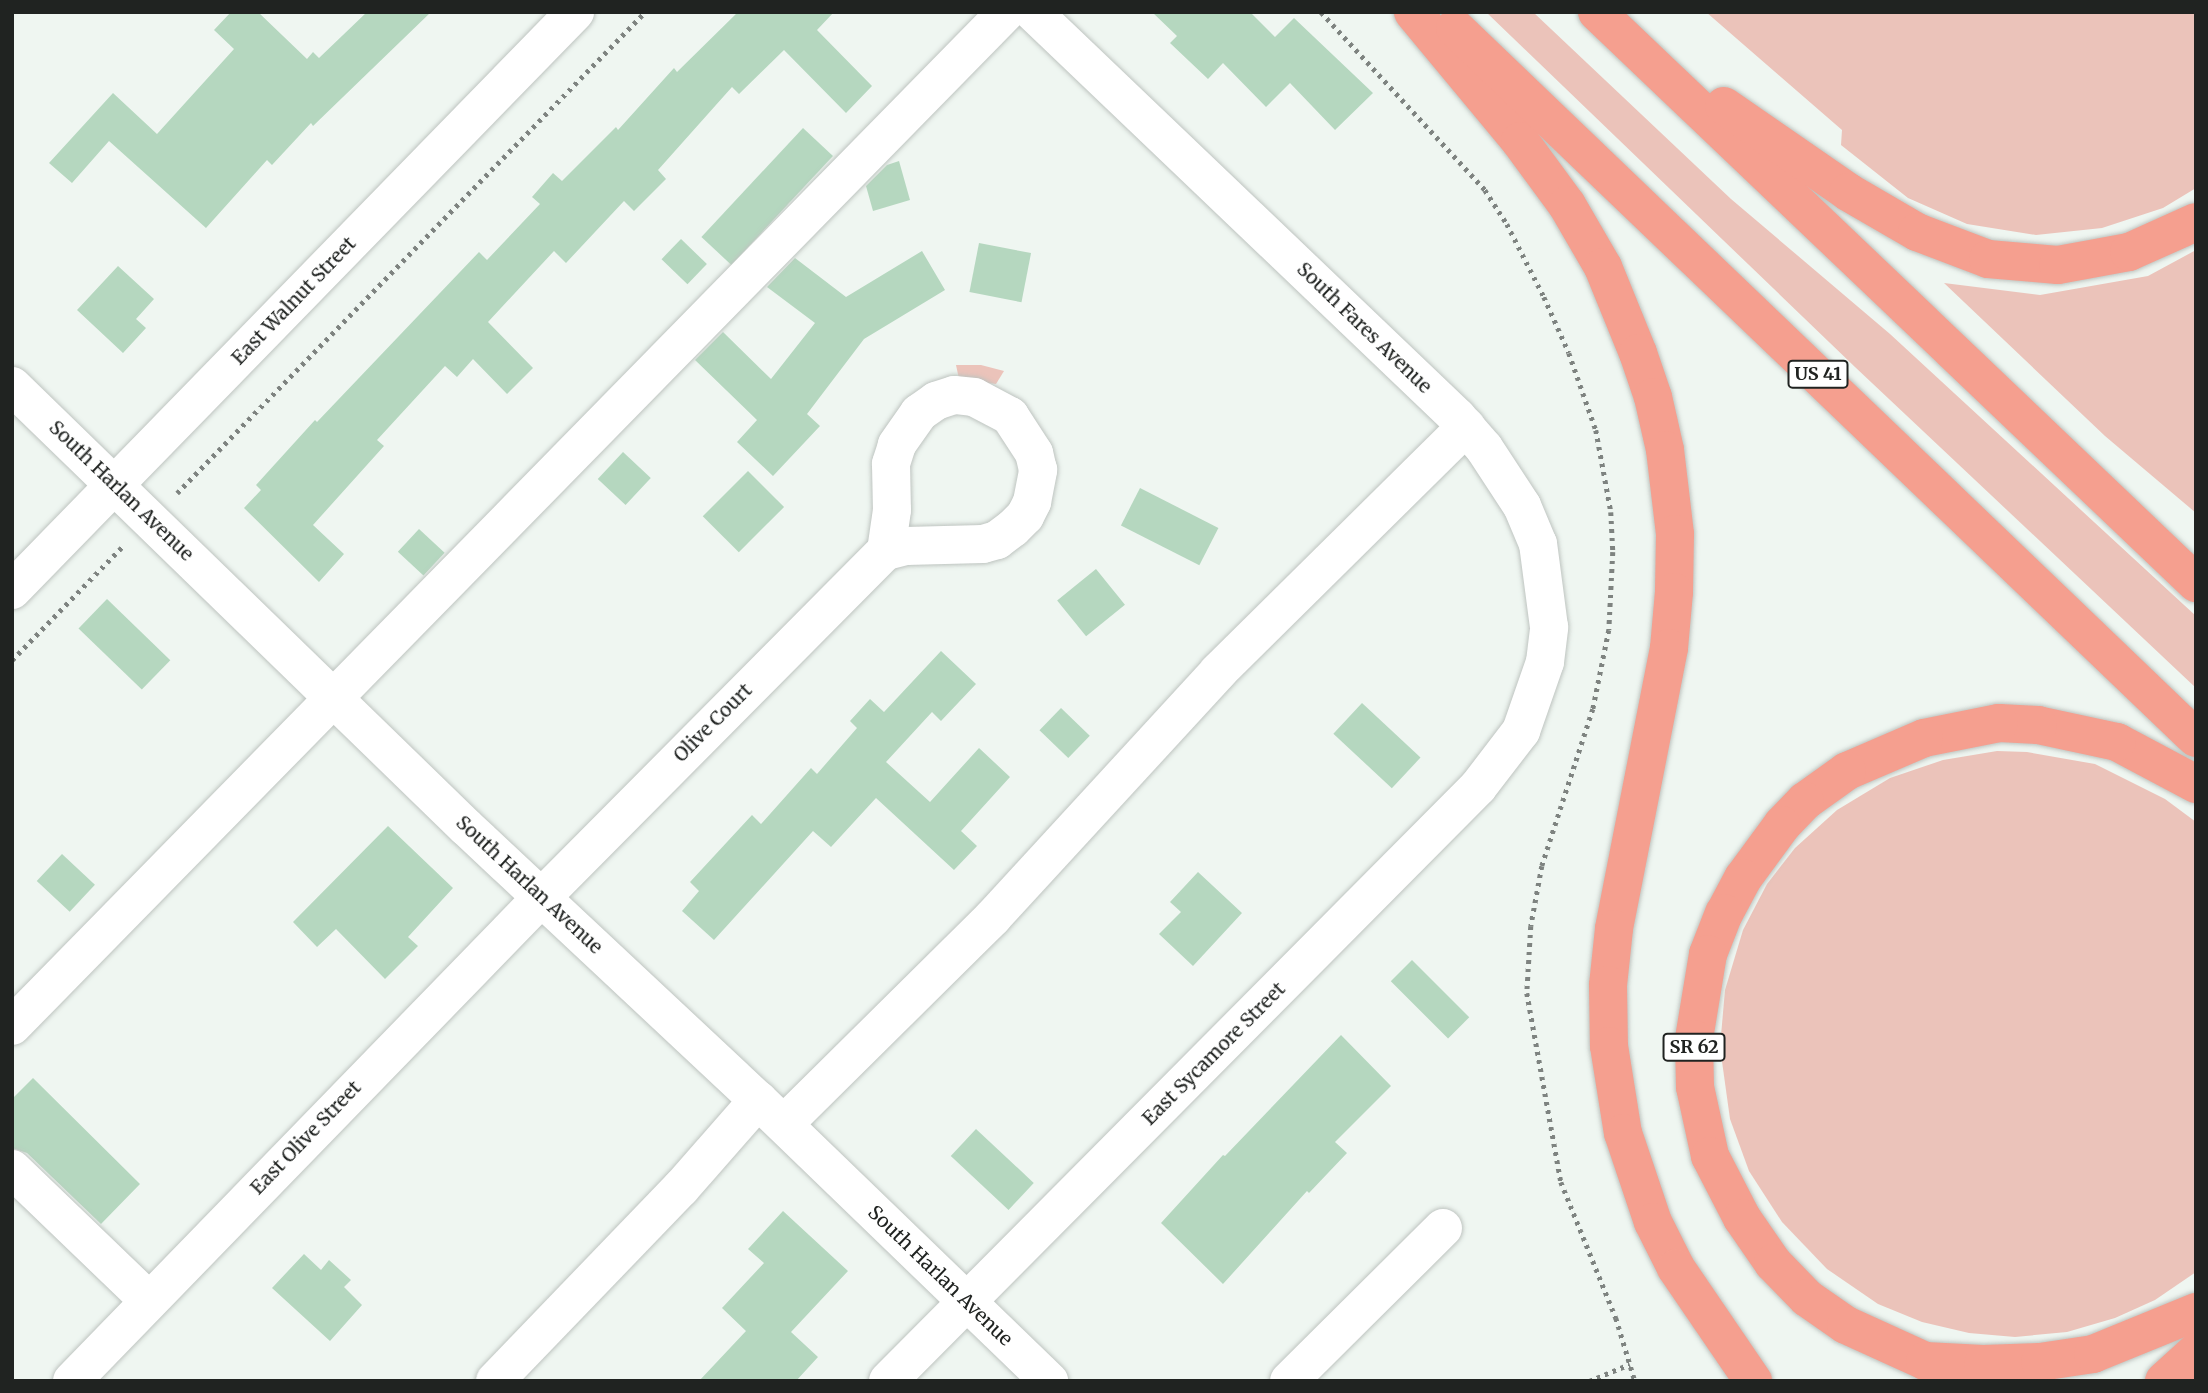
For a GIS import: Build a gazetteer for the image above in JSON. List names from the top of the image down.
{
  "streets": {
    "highway": ["US 41", "SR 62"],
    "street": [
      "East Walnut Street",
      "South Fares Avenue",
      "South Harlan Avenue",
      "Olive Court",
      "East Sycamore Street",
      "East Olive Street"
    ]
  },
  "crossings": [
    ["East Walnut Street", "South Harlan Avenue"],
    ["South Fares Avenue", "East Sycamore Street"],
    ["South Harlan Avenue", "Olive Court"],
    ["South Harlan Avenue", "East Sycamore Street"],
    ["South Harlan Avenue", "East Olive Street"],
    ["Olive Court", "East Olive Street"]
  ]
}
